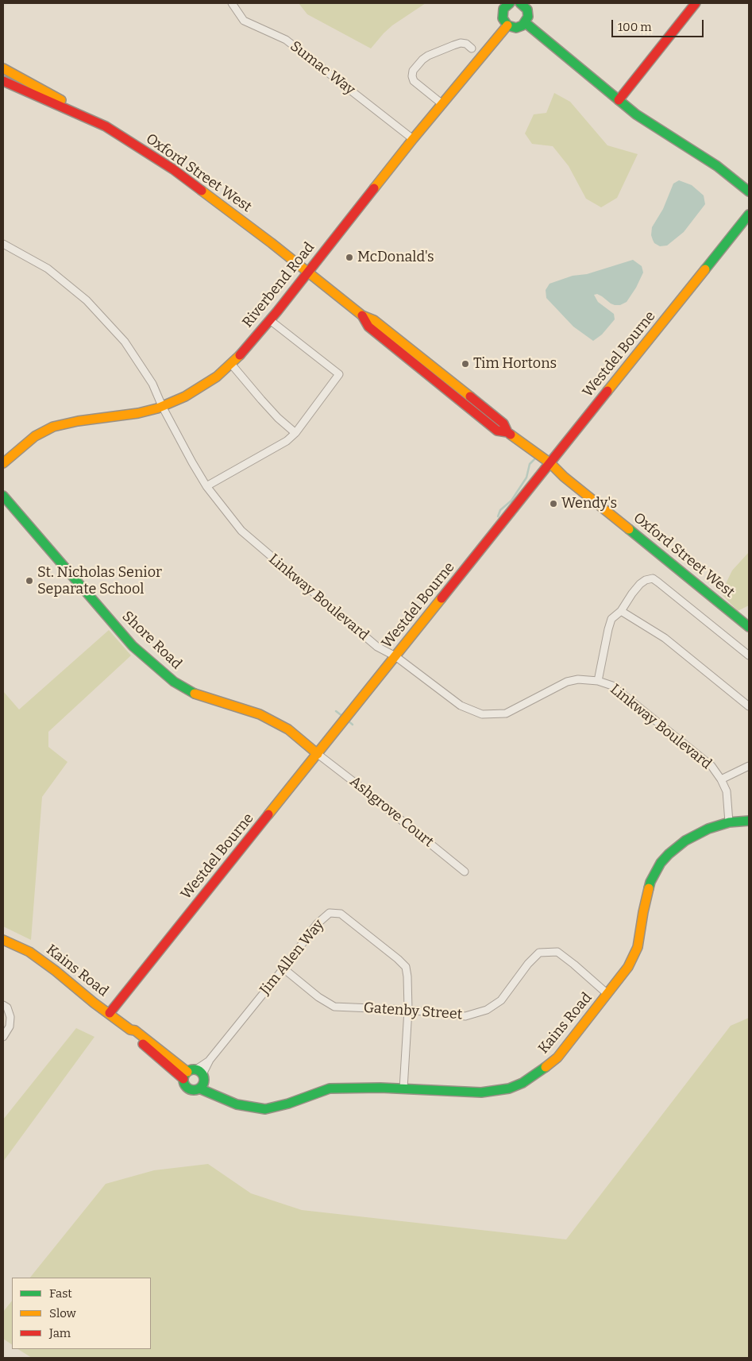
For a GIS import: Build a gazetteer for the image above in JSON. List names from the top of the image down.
{
  "streets": {
    "street": [
      "Sumac Way",
      "Oxford Street West",
      "Riverbend Road",
      "Westdel Bourne",
      "Linkway Boulevard",
      "Shore Road",
      "Ashgrove Court",
      "Jim Allen Way",
      "Kains Road",
      "Gatenby Street"
    ]
  },
  "crossings": [
    ["Sumac Way", "Riverbend Road"],
    ["Oxford Street West", "Riverbend Road"],
    ["Oxford Street West", "Westdel Bourne"],
    ["Riverbend Road", "Linkway Boulevard"],
    ["Westdel Bourne", "Linkway Boulevard"],
    ["Westdel Bourne", "Shore Road"],
    ["Westdel Bourne", "Ashgrove Court"],
    ["Westdel Bourne", "Kains Road"],
    ["Linkway Boulevard", "Kains Road"],
    ["Shore Road", "Ashgrove Court"],
    ["Jim Allen Way", "Kains Road"],
    ["Jim Allen Way", "Gatenby Street"],
    ["Kains Road", "Gatenby Street"]
  ],
  "places": [
    "McDonald's",
    "Tim Hortons",
    "Wendy's",
    "St. Nicholas Senior Separate School"
  ],
  "legend": ["Fast", "Slow", "Jam"],
  "scale_bar": "100 m"
}
